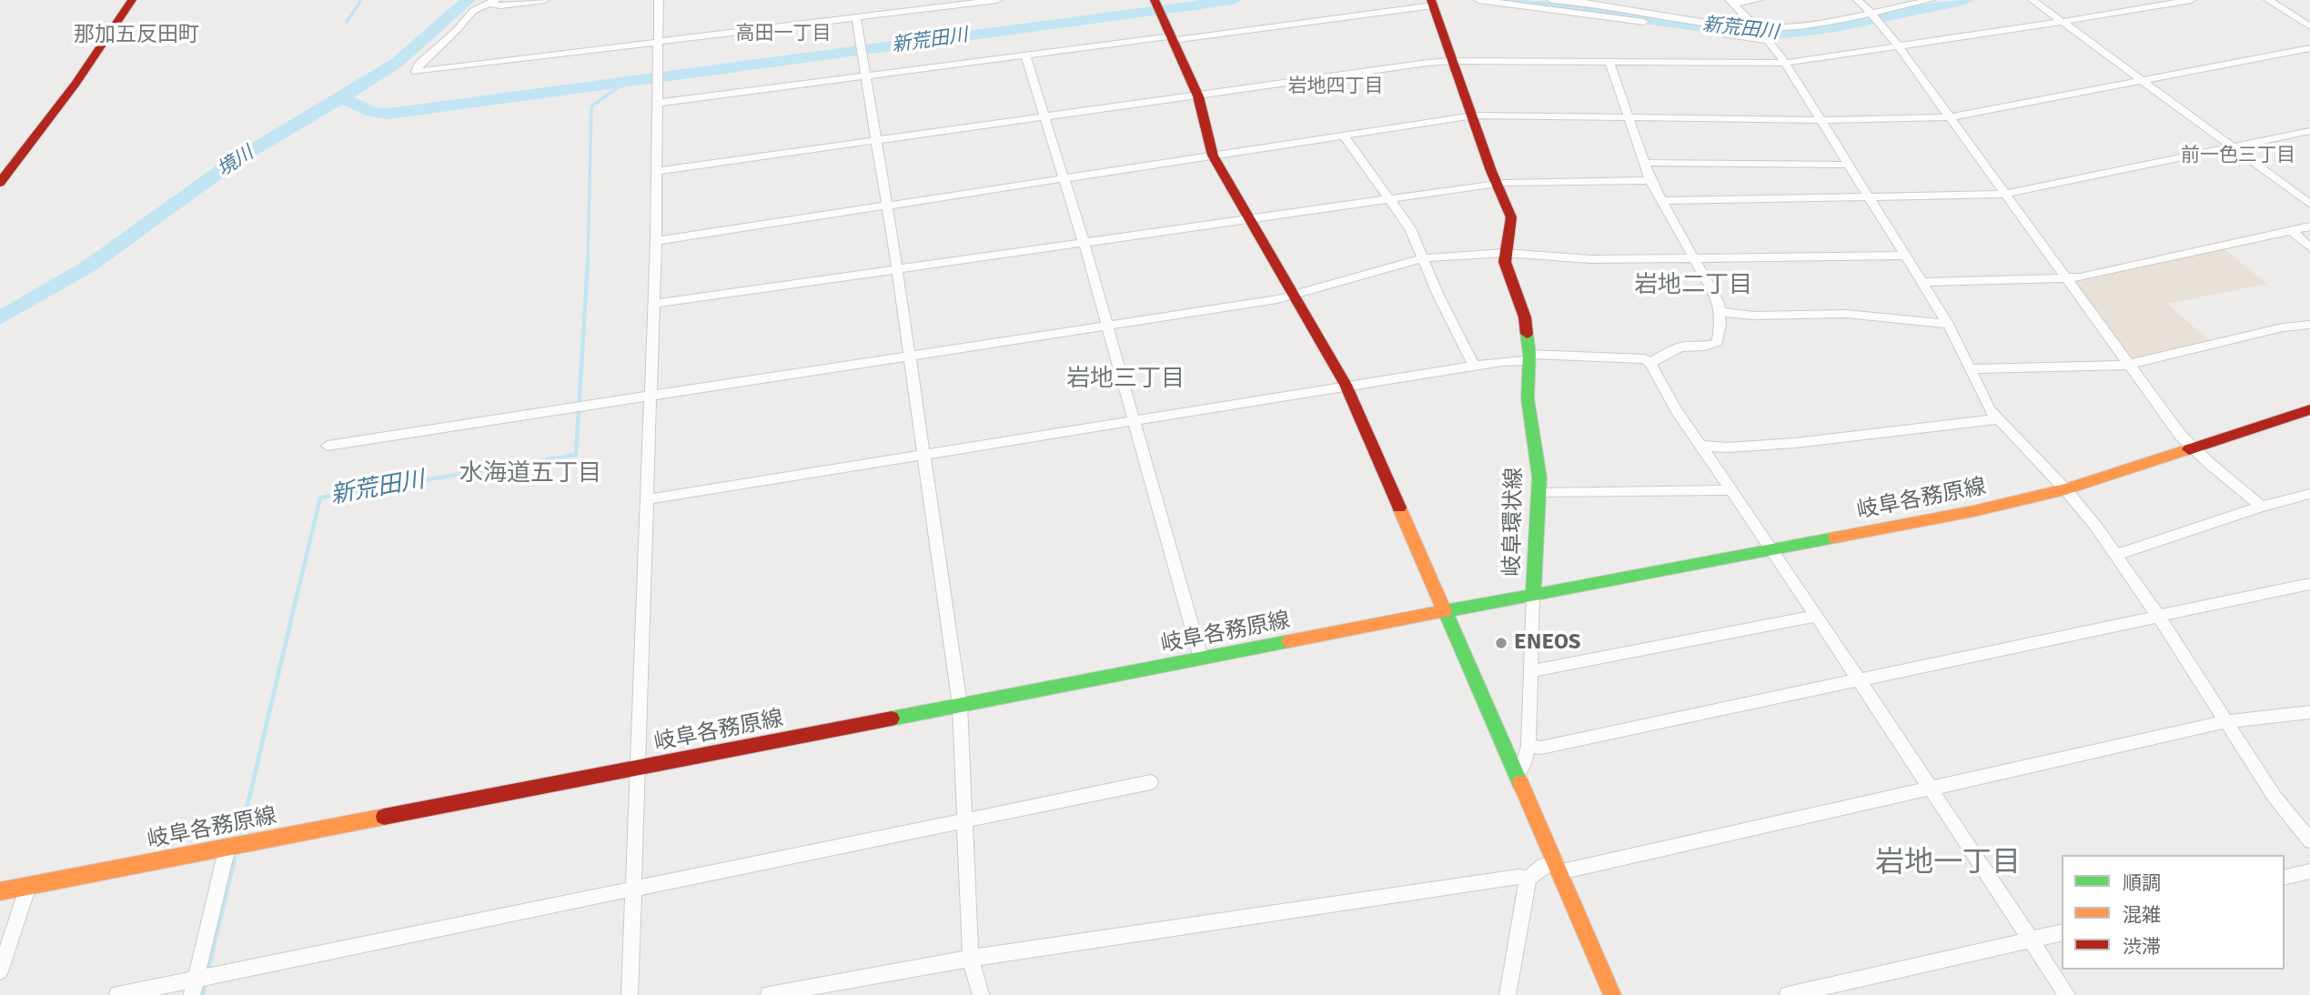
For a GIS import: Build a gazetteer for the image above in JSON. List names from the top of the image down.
{
  "streets": {
    "main road": ["岐阜各務原線", "岐阜環状線"]
  },
  "crossings": [
    ["岐阜各務原線", "岐阜環状線"]
  ],
  "districts": [
    "高田一丁目",
    "那加五反田町",
    "岩地四丁目",
    "前一色三丁目",
    "岩地二丁目",
    "岩地三丁目",
    "水海道五丁目",
    "岩地一丁目"
  ],
  "water": ["新荒田川", "境川"],
  "places": ["ENEOS"],
  "legend": ["順調", "混雑", "渋滞"]
}
